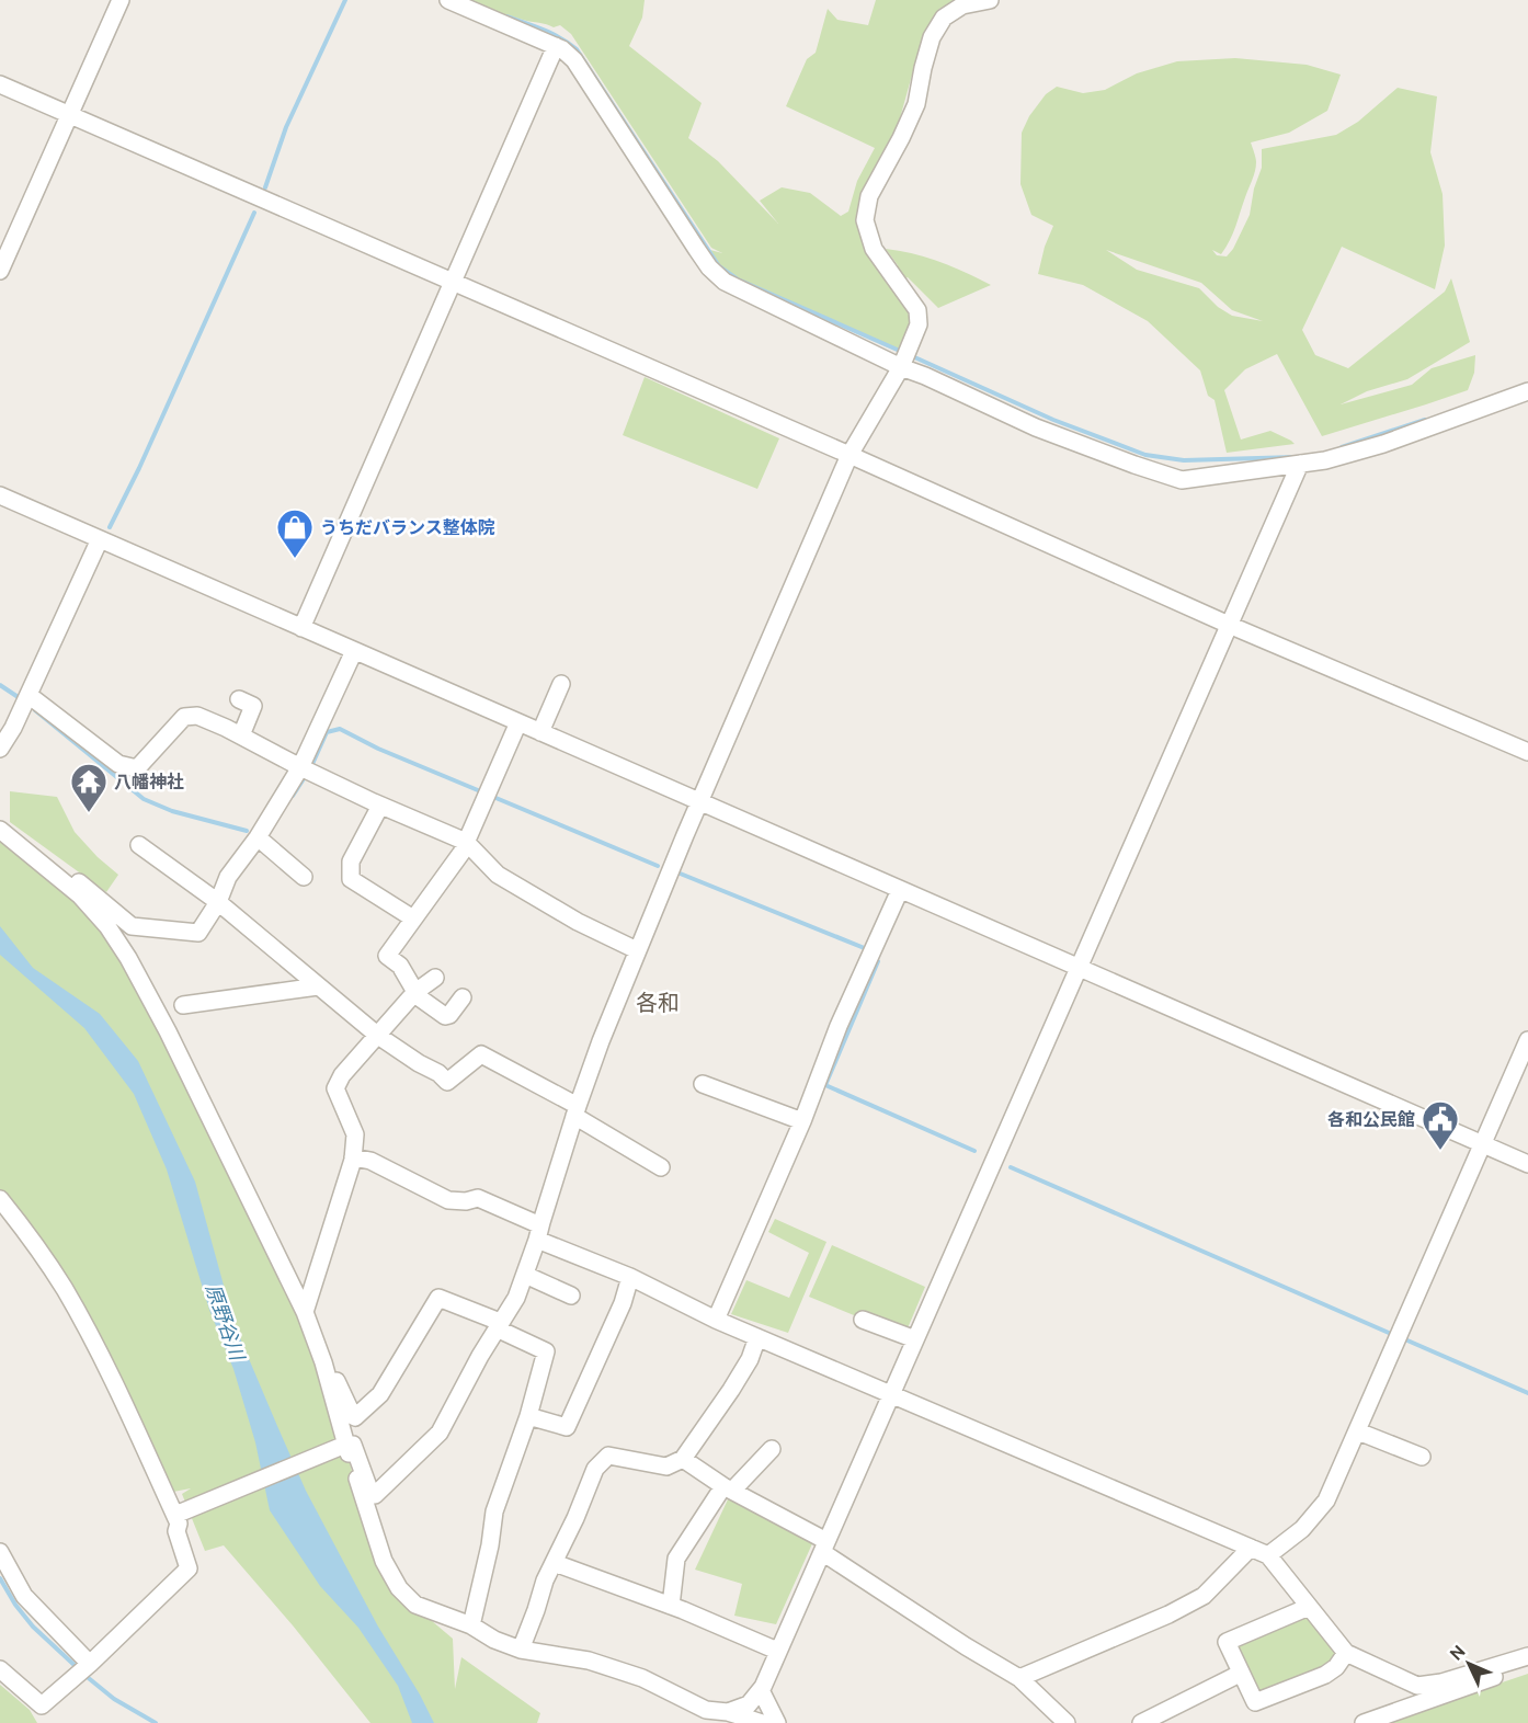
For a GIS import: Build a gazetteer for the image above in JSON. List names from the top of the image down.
{
  "districts": ["各和"],
  "water": ["原野谷川"],
  "places": {
    "shop": ["うちだバランス整体院"],
    "temple": ["八幡神社"],
    "public building": ["各和公民館"]
  },
  "north": "top left"
}
